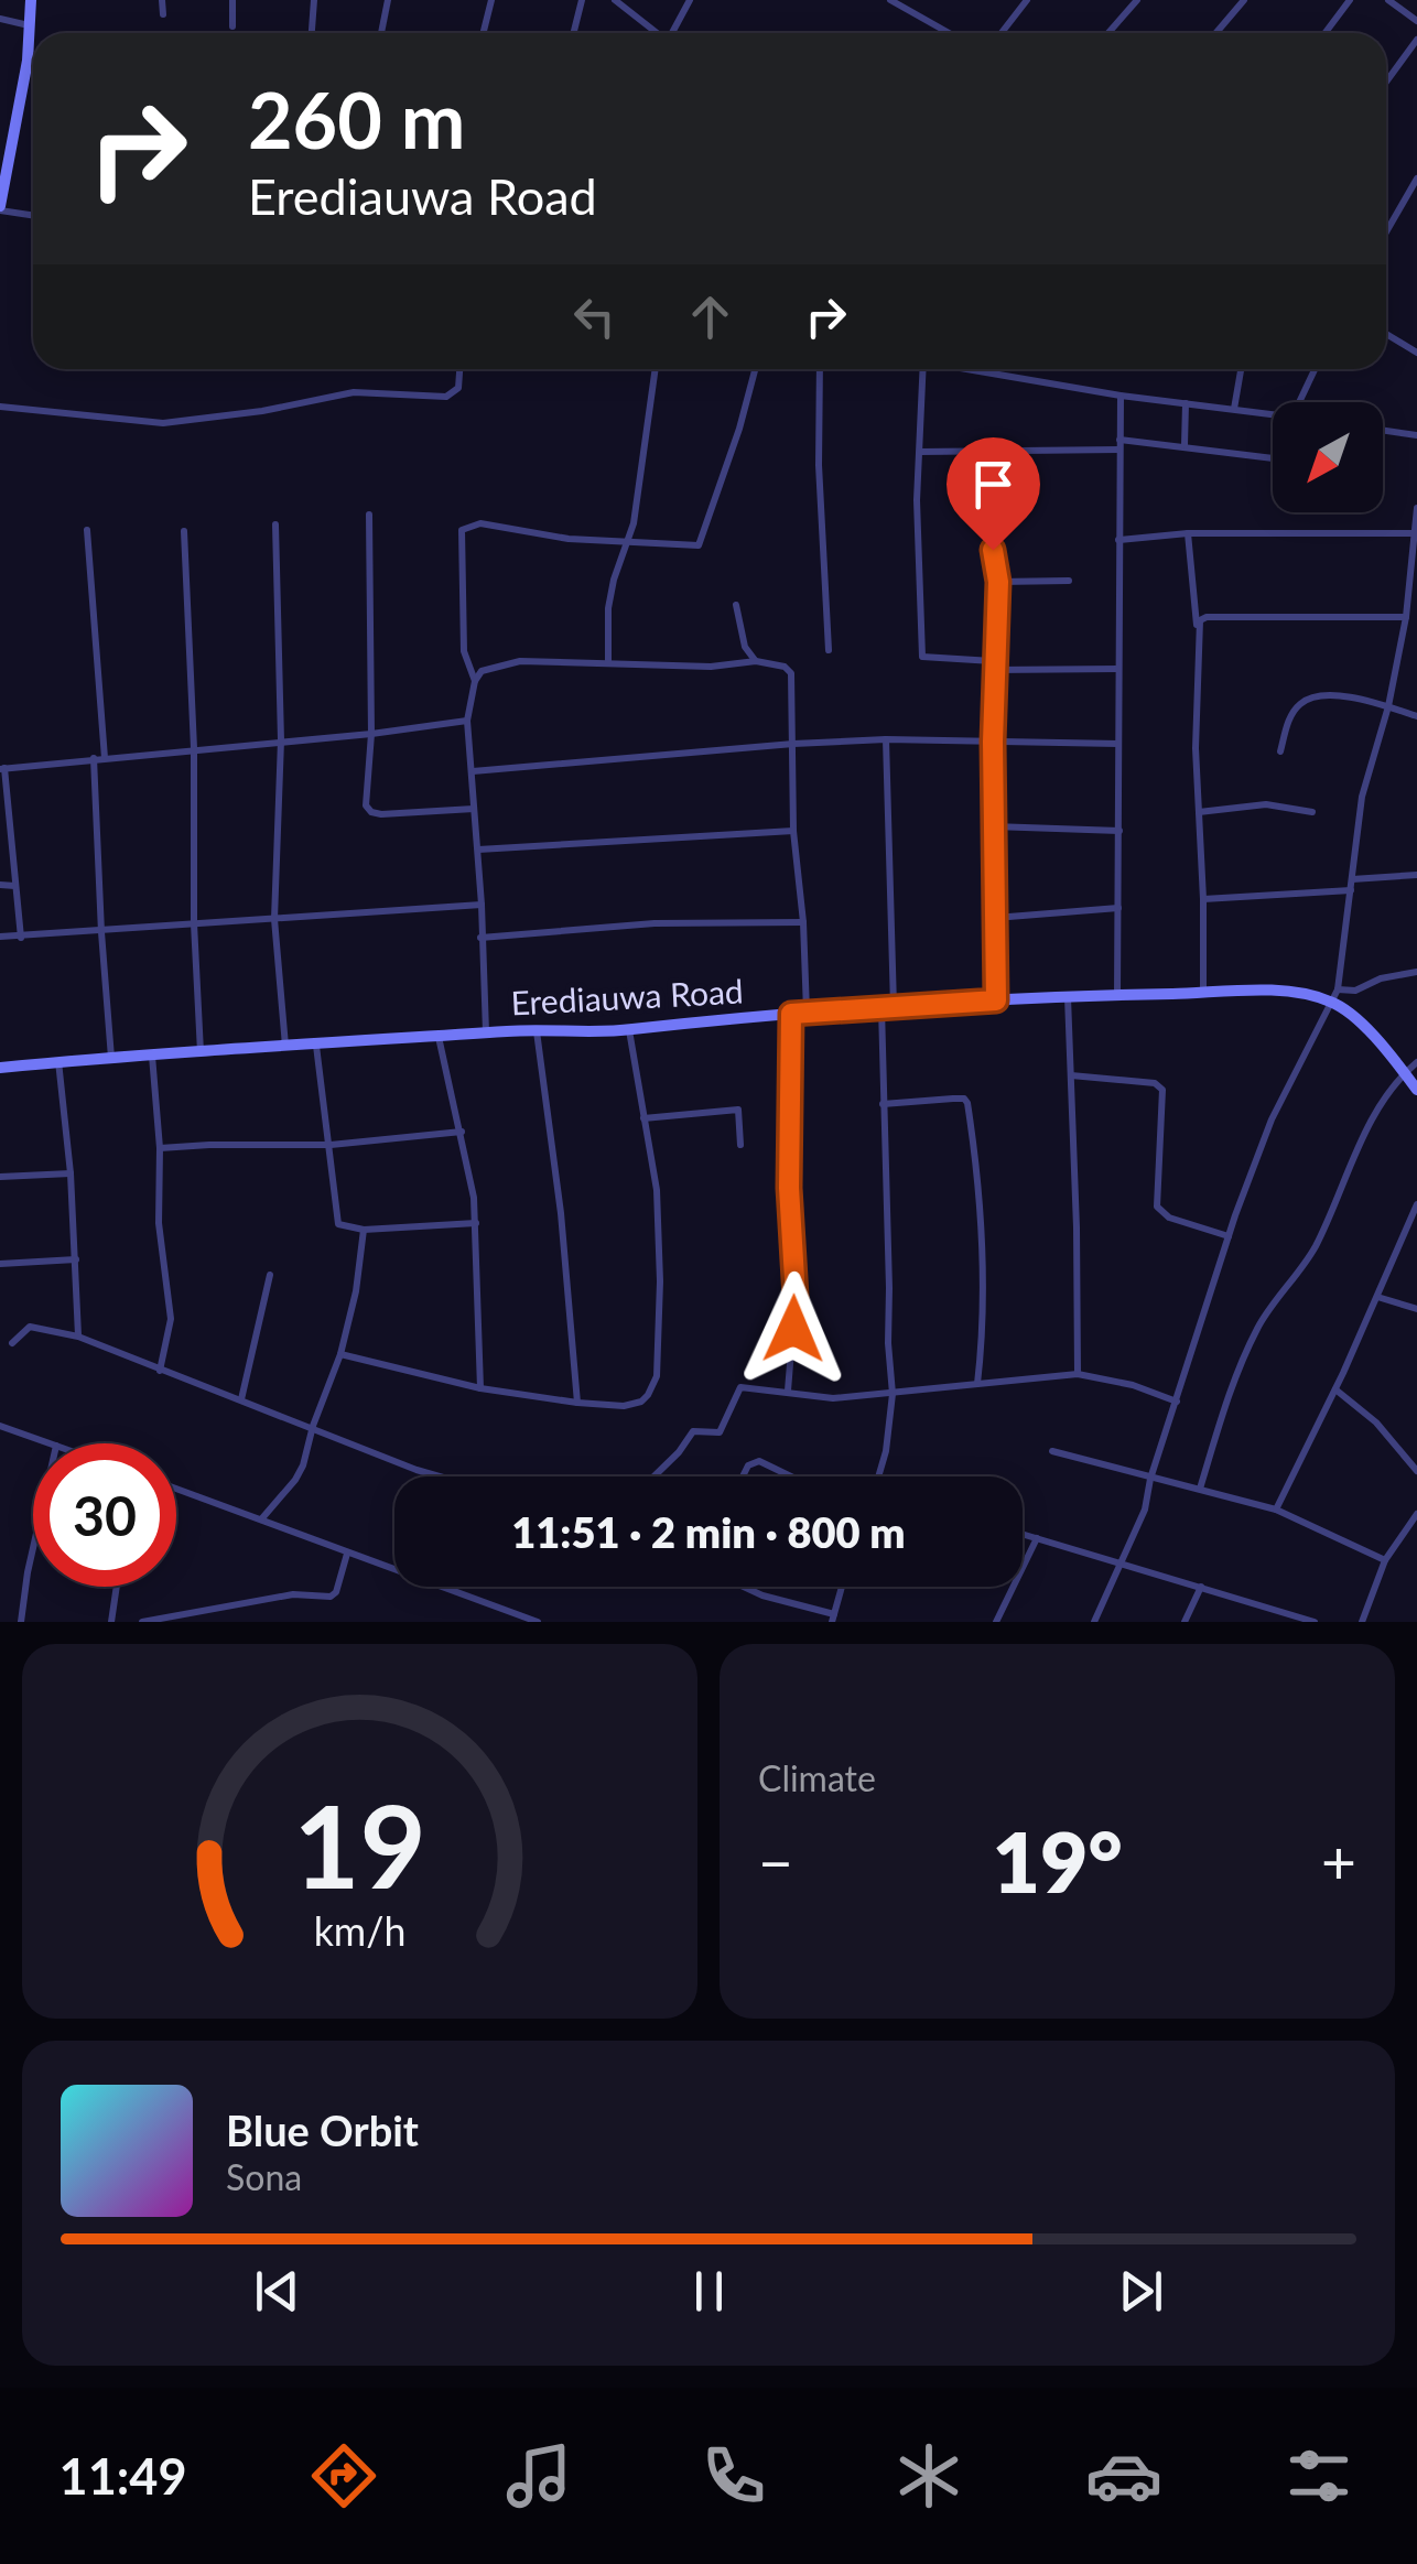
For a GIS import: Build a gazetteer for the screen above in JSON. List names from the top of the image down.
{
  "streets": {
    "street": ["Erediauwa Road"]
  },
  "north": "bottom left",
  "page": {
    "turn": ["260 m", "Erediauwa Road"],
    "limit": "30",
    "trip": "11:51 · 2 min · 800 m",
    "tile": "Climate",
    "heat": ["−", "19°", "+"],
    "song": ["Blue Orbit", "Sona"],
    "tabs": "11:49",
    "gauge": ["19", "km/h"]
  }
}
